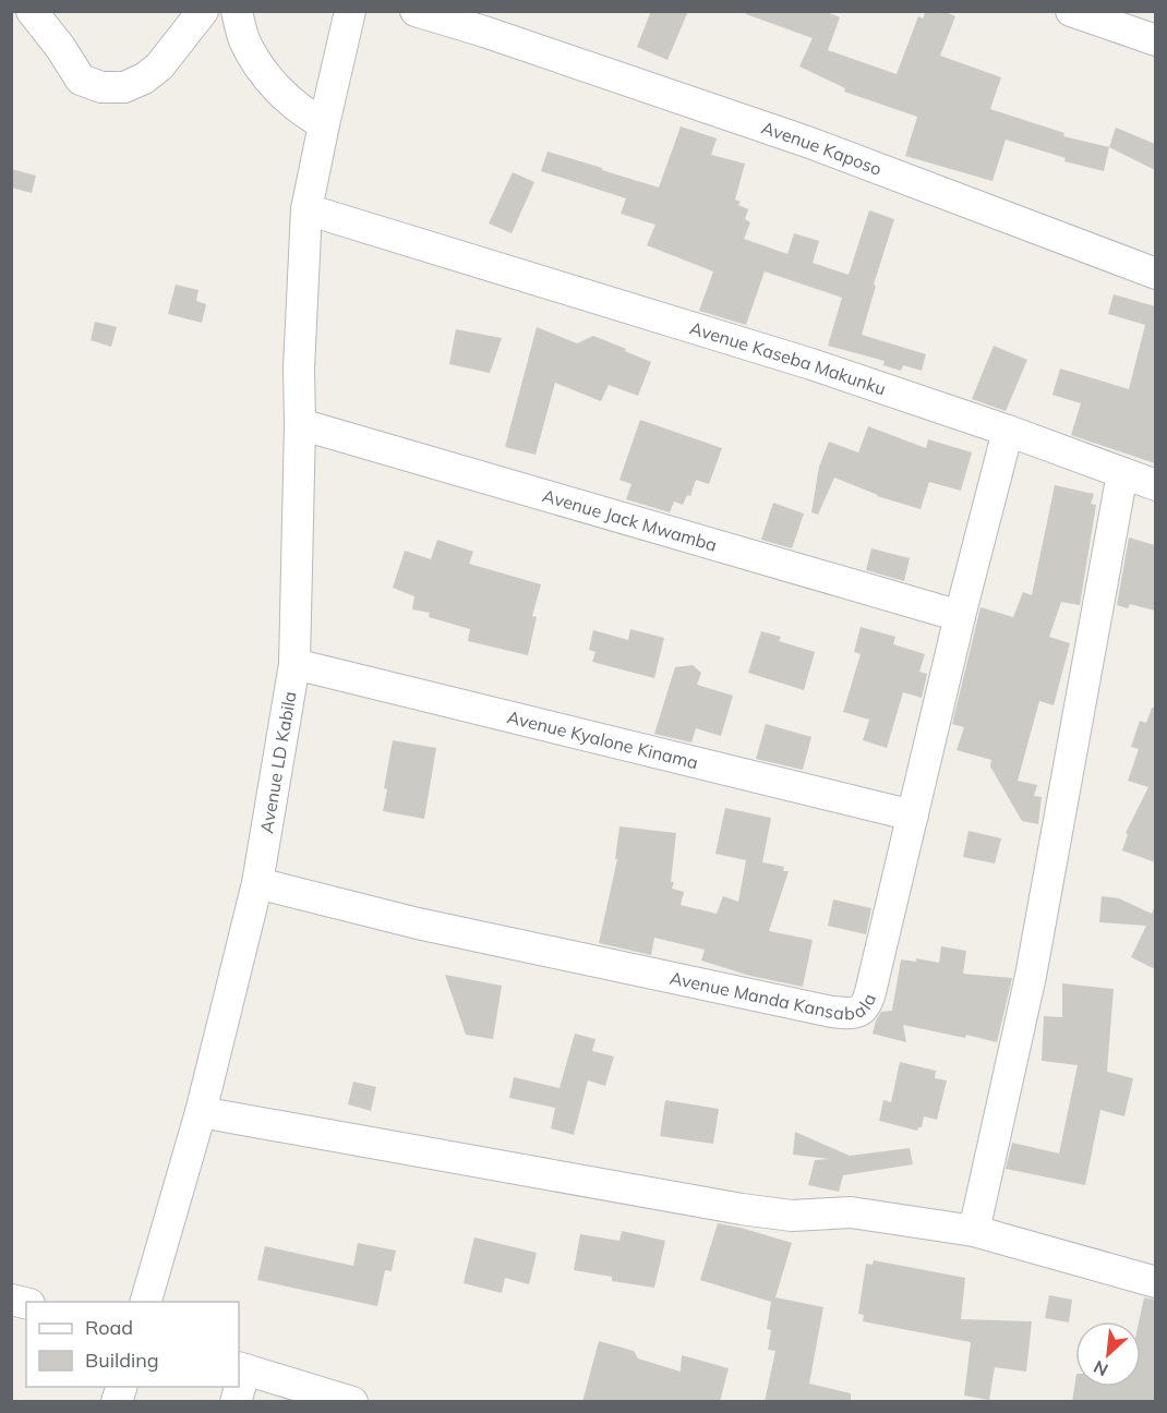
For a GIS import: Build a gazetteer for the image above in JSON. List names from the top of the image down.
{
  "streets": {
    "street": [
      "Avenue Kaposo",
      "Avenue Kaseba Makunku",
      "Avenue Jack Mwamba",
      "Avenue Kyalone Kinama",
      "Avenue LD Kabila",
      "Avenue Manda Kansabala"
    ]
  },
  "crossings": [
    ["Avenue Kaseba Makunku", "Avenue LD Kabila"],
    ["Avenue Kaseba Makunku", "Avenue Manda Kansabala"],
    ["Avenue Jack Mwamba", "Avenue LD Kabila"],
    ["Avenue Jack Mwamba", "Avenue Manda Kansabala"],
    ["Avenue Kyalone Kinama", "Avenue LD Kabila"],
    ["Avenue Kyalone Kinama", "Avenue Manda Kansabala"],
    ["Avenue LD Kabila", "Avenue Manda Kansabala"]
  ],
  "legend": ["Road", "Building"],
  "north": "bottom left"
}
